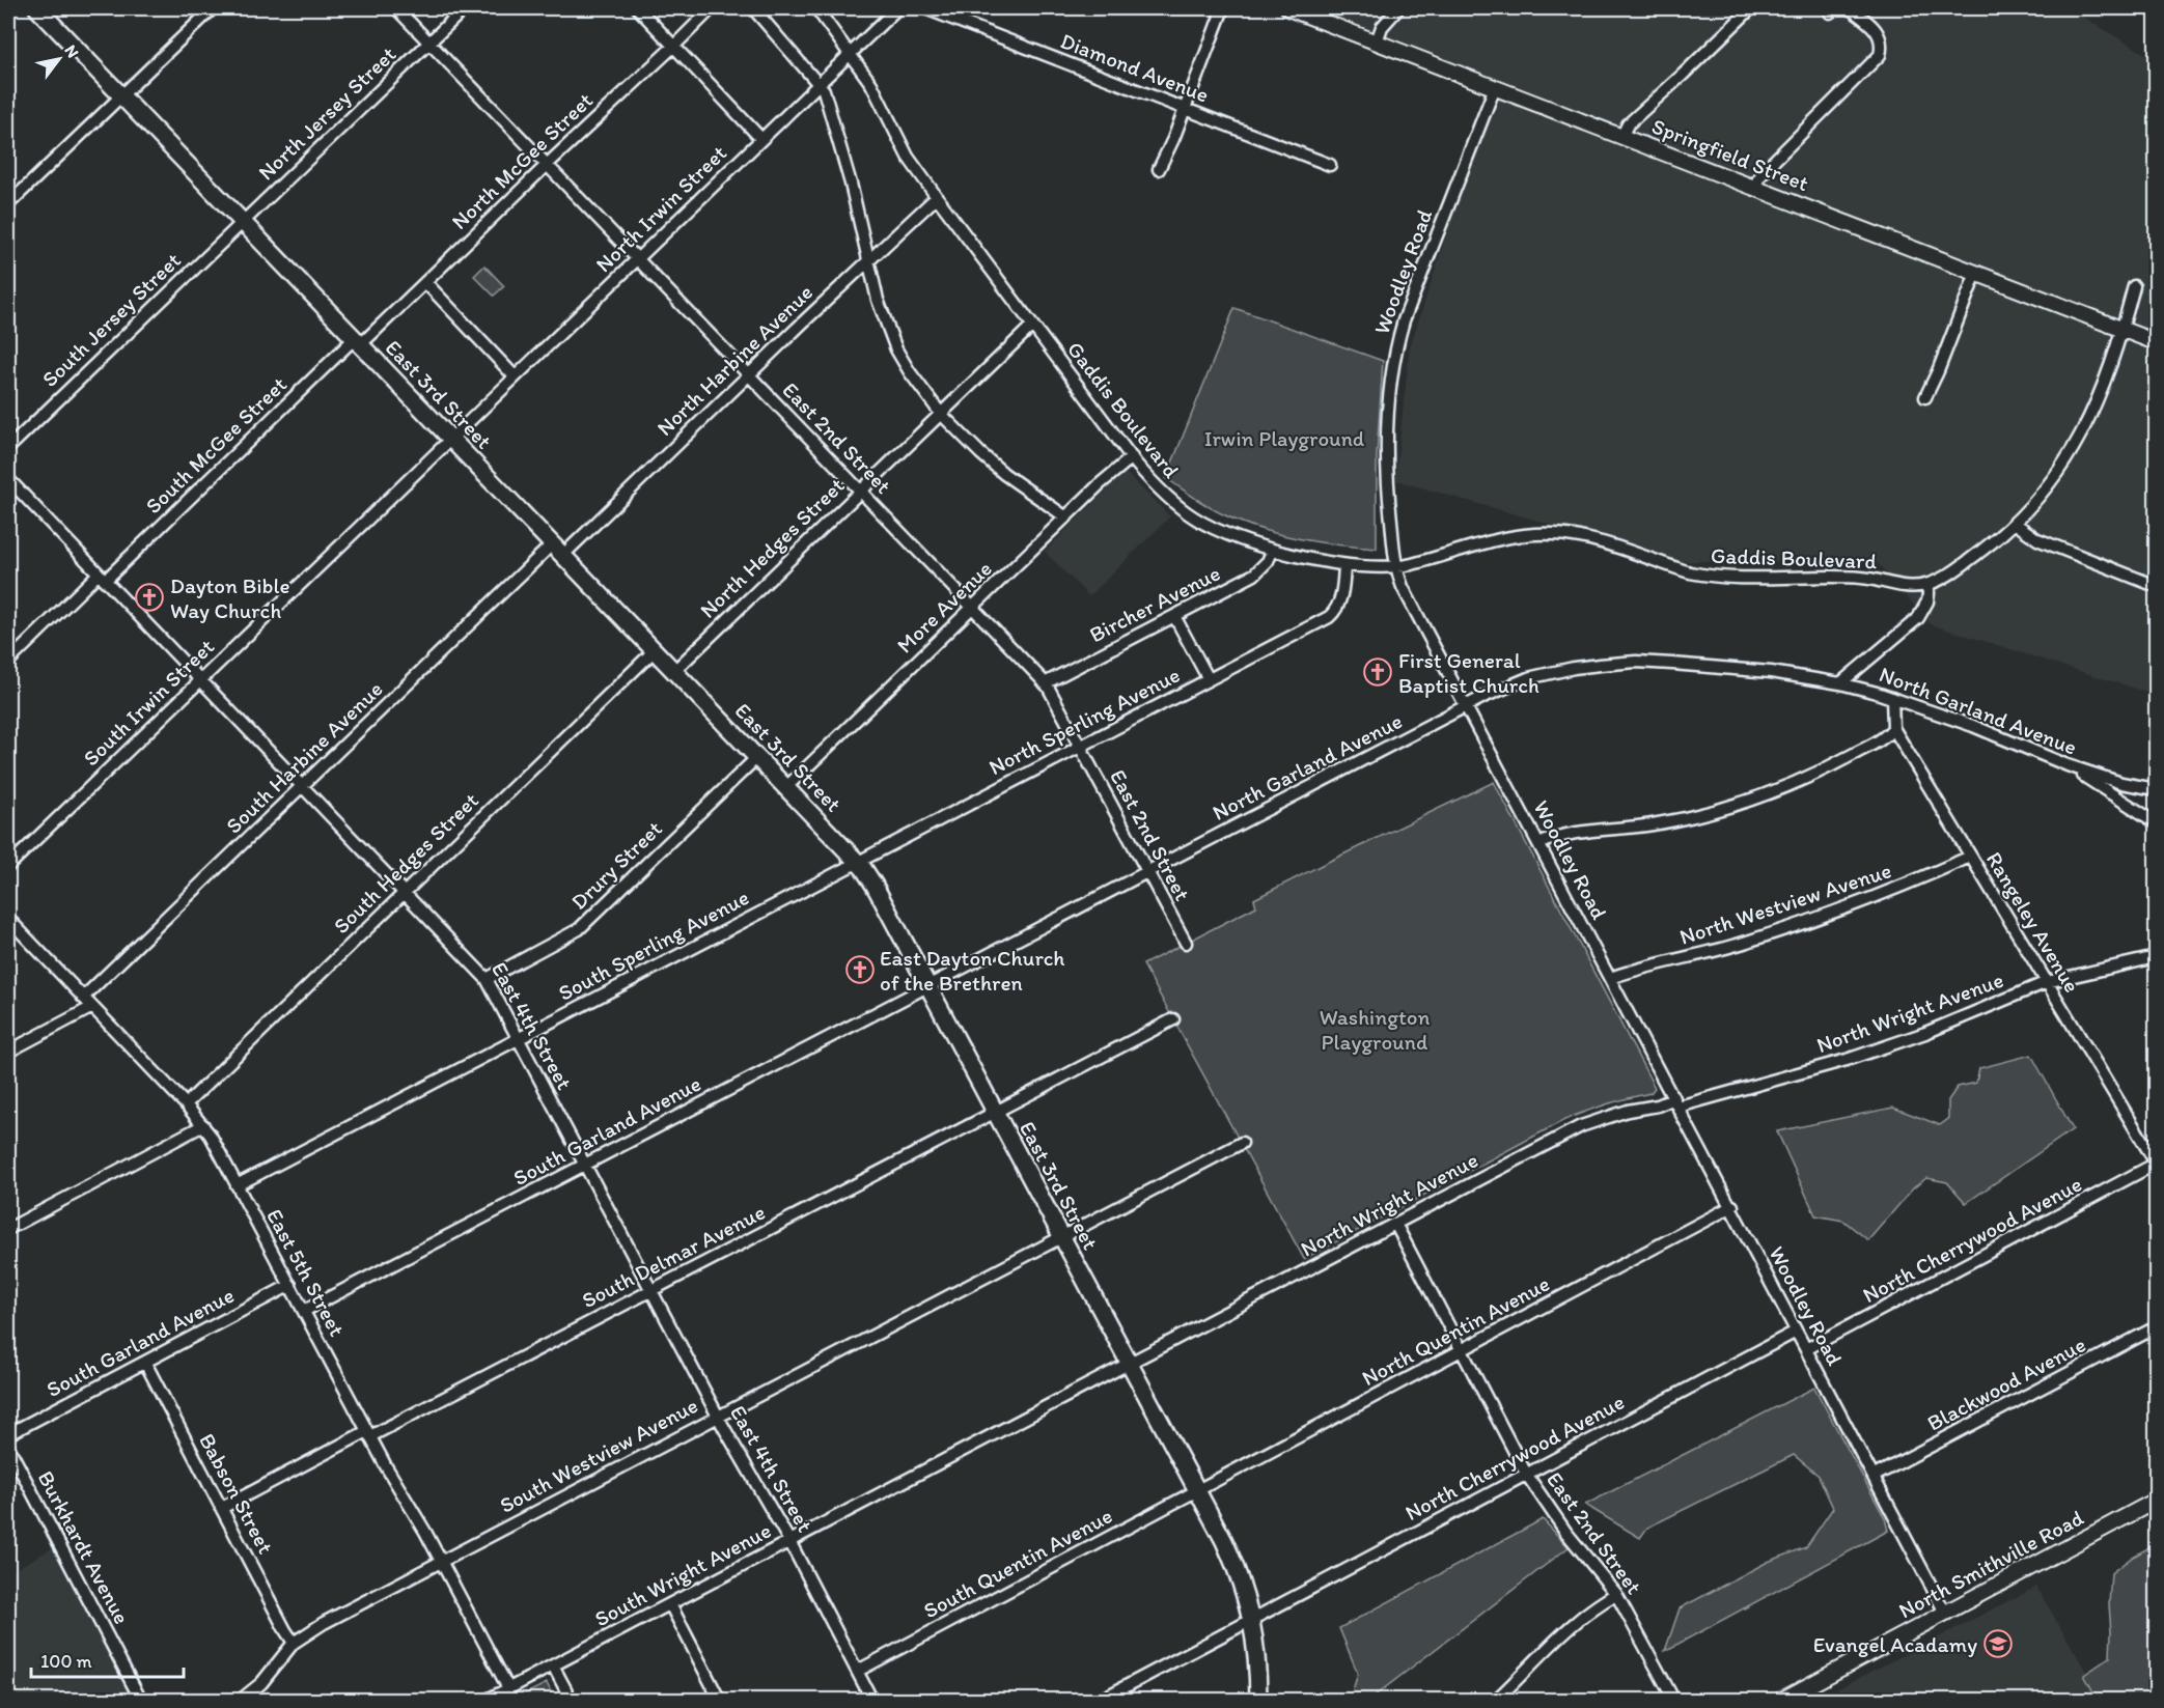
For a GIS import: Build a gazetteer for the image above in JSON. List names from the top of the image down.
{
  "streets": {
    "main road": ["Springfield Street", "East 3rd Street", "North Smithville Road"],
    "street": [
      "Diamond Avenue",
      "North Jersey Street",
      "North McGee Street",
      "North Irwin Street",
      "Woodley Road",
      "South Jersey Street",
      "North Harbine Avenue",
      "Gaddis Boulevard",
      "East 2nd Street",
      "South McGee Street",
      "North Hedges Street",
      "Bircher Avenue",
      "More Avenue",
      "South Irwin Street",
      "North Garland Avenue",
      "North Sperling Avenue",
      "South Harbine Avenue",
      "South Hedges Street",
      "Drury Street",
      "North Westview Avenue",
      "Rangeley Avenue",
      "South Sperling Avenue",
      "North Wright Avenue",
      "East 4th Street",
      "South Garland Avenue",
      "North Cherrywood Avenue",
      "South Delmar Avenue",
      "East 5th Street",
      "North Quentin Avenue",
      "Blackwood Avenue",
      "South Westview Avenue",
      "Babson Street",
      "Burkhardt Avenue",
      "South Quentin Avenue",
      "South Wright Avenue"
    ]
  },
  "crossings": [
    ["North Jersey Street", "South Jersey Street"],
    ["North Jersey Street", "East 3rd Street"],
    ["North Jersey Street", "East 2nd Street"],
    ["Springfield Street", "Woodley Road"],
    ["North McGee Street", "East 3rd Street"],
    ["North McGee Street", "East 2nd Street"],
    ["North McGee Street", "South McGee Street"],
    ["North Irwin Street", "East 3rd Street"],
    ["North Irwin Street", "Gaddis Boulevard"],
    ["North Irwin Street", "East 2nd Street"],
    ["North Irwin Street", "South Irwin Street"],
    ["Woodley Road", "Gaddis Boulevard"],
    ["Woodley Road", "North Garland Avenue"],
    ["Woodley Road", "North Westview Avenue"],
    ["Woodley Road", "North Wright Avenue"],
    ["Woodley Road", "North Cherrywood Avenue"],
    ["Woodley Road", "North Quentin Avenue"],
    ["Woodley Road", "Blackwood Avenue"],
    ["Woodley Road", "North Smithville Road"],
    ["South Jersey Street", "East 3rd Street"],
    ["North Harbine Avenue", "East 3rd Street"],
    ["North Harbine Avenue", "Gaddis Boulevard"],
    ["North Harbine Avenue", "East 2nd Street"],
    ["North Harbine Avenue", "South Harbine Avenue"],
    ["East 3rd Street", "South McGee Street"],
    ["East 3rd Street", "North Hedges Street"],
    ["East 3rd Street", "More Avenue"],
    ["East 3rd Street", "South Irwin Street"],
    ["East 3rd Street", "North Garland Avenue"],
    ["East 3rd Street", "North Sperling Avenue"],
    ["East 3rd Street", "South Harbine Avenue"],
    ["East 3rd Street", "South Hedges Street"],
    ["East 3rd Street", "Drury Street"],
    ["East 3rd Street", "South Sperling Avenue"],
    ["East 3rd Street", "North Wright Avenue"],
    ["East 3rd Street", "South Garland Avenue"],
    ["East 3rd Street", "North Cherrywood Avenue"],
    ["East 3rd Street", "South Delmar Avenue"],
    ["East 3rd Street", "North Quentin Avenue"],
    ["East 3rd Street", "South Westview Avenue"],
    ["East 3rd Street", "South Quentin Avenue"],
    ["East 3rd Street", "South Wright Avenue"],
    ["Gaddis Boulevard", "North Hedges Street"],
    ["Gaddis Boulevard", "Bircher Avenue"],
    ["Gaddis Boulevard", "More Avenue"],
    ["Gaddis Boulevard", "North Sperling Avenue"],
    ["East 2nd Street", "North Hedges Street"],
    ["East 2nd Street", "Bircher Avenue"],
    ["East 2nd Street", "More Avenue"],
    ["East 2nd Street", "North Garland Avenue"],
    ["East 2nd Street", "North Sperling Avenue"],
    ["East 2nd Street", "North Wright Avenue"],
    ["East 2nd Street", "North Cherrywood Avenue"],
    ["East 2nd Street", "North Quentin Avenue"],
    ["South McGee Street", "East 4th Street"],
    ["South Irwin Street", "East 4th Street"],
    ["North Garland Avenue", "South Garland Avenue"],
    ["North Sperling Avenue", "South Sperling Avenue"],
    ["South Harbine Avenue", "East 4th Street"],
    ["South Harbine Avenue", "East 5th Street"],
    ["South Hedges Street", "East 4th Street"],
    ["South Hedges Street", "East 5th Street"],
    ["Drury Street", "East 4th Street"],
    ["North Westview Avenue", "Rangeley Avenue"],
    ["Rangeley Avenue", "North Wright Avenue"],
    ["Rangeley Avenue", "North Cherrywood Avenue"],
    ["South Sperling Avenue", "East 4th Street"],
    ["South Sperling Avenue", "East 5th Street"],
    ["North Wright Avenue", "South Wright Avenue"],
    ["East 4th Street", "South Garland Avenue"],
    ["East 4th Street", "South Delmar Avenue"],
    ["East 4th Street", "South Westview Avenue"],
    ["East 4th Street", "South Quentin Avenue"],
    ["East 4th Street", "South Wright Avenue"],
    ["South Garland Avenue", "East 5th Street"],
    ["South Garland Avenue", "Babson Street"],
    ["South Delmar Avenue", "East 5th Street"],
    ["South Delmar Avenue", "Babson Street"],
    ["East 5th Street", "South Westview Avenue"],
    ["East 5th Street", "South Wright Avenue"],
    ["North Quentin Avenue", "South Quentin Avenue"],
    ["South Westview Avenue", "Babson Street"]
  ],
  "parks": ["Irwin Playground", "Washington Playground"],
  "places": {
    "church": ["Dayton Bible Way Church", "First General Baptist Church", "East Dayton Church of the Brethren"],
    "school or university": ["Evangel Acadamy"]
  },
  "scale_bar": "100 m",
  "north": "top right"
}
